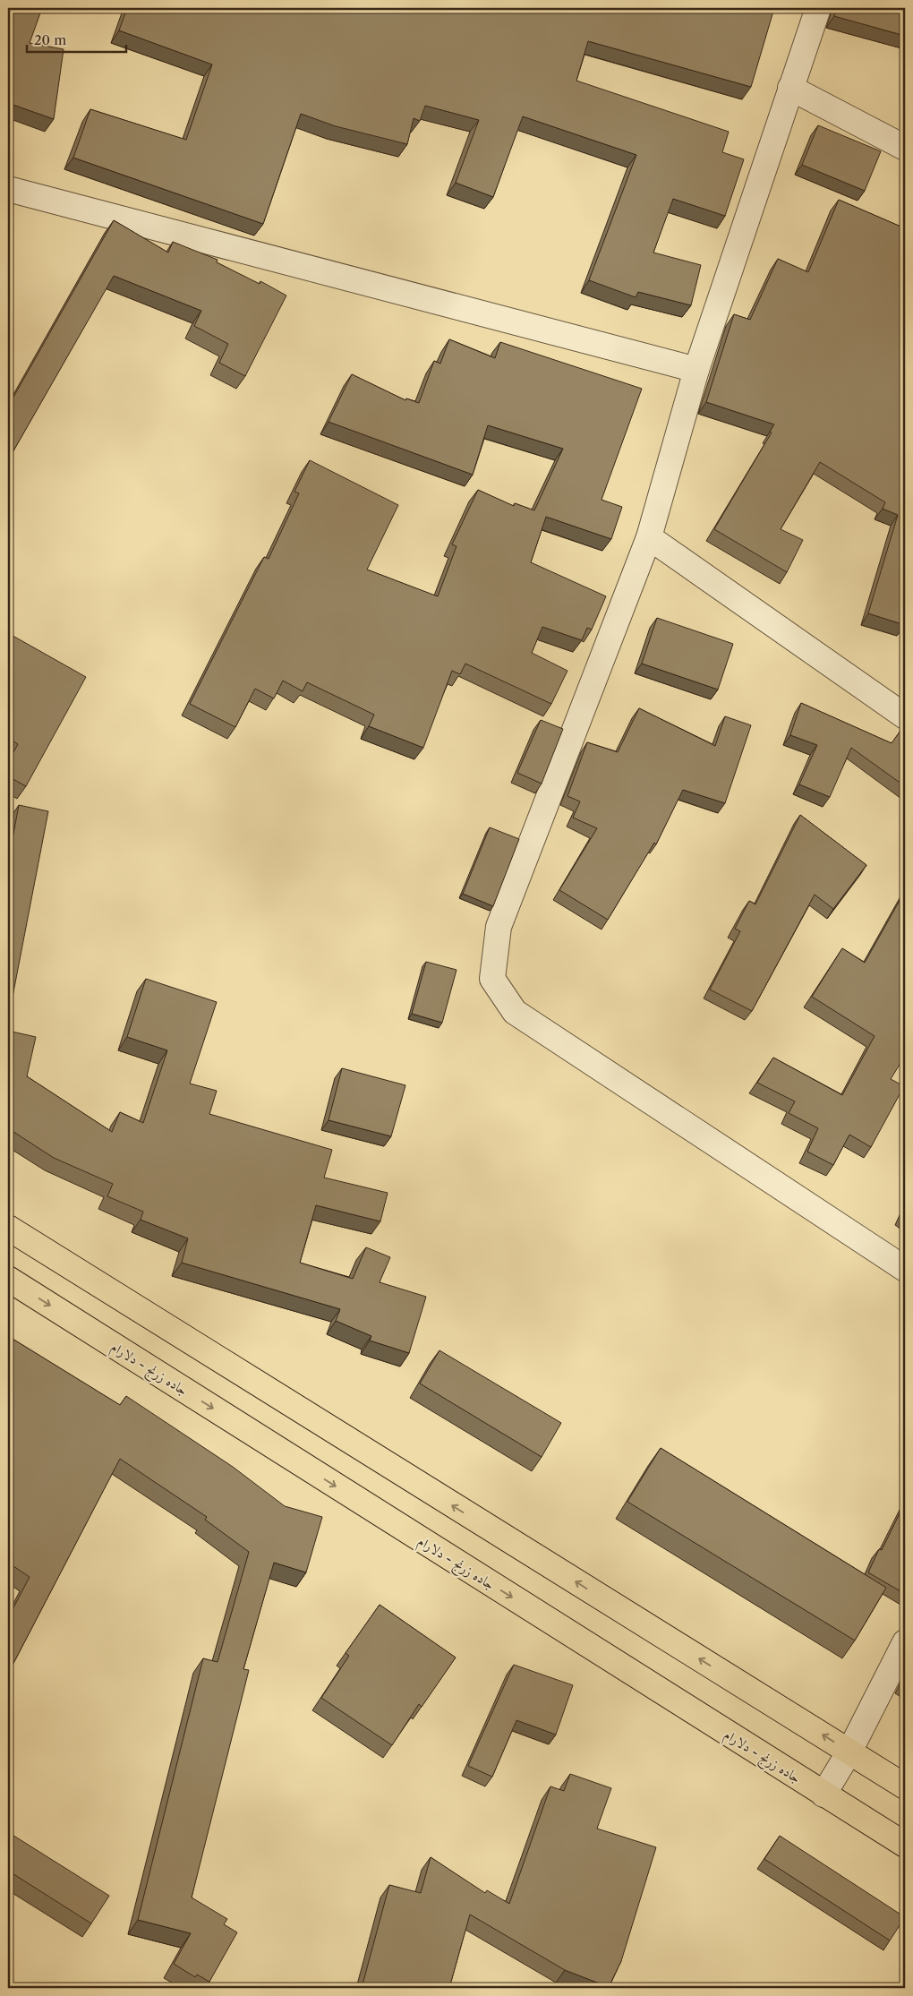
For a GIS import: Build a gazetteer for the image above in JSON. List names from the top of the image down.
{
  "streets": {
    "highway": ["جاده زرنج - دلارام"]
  },
  "scale_bar": "20 m"
}
